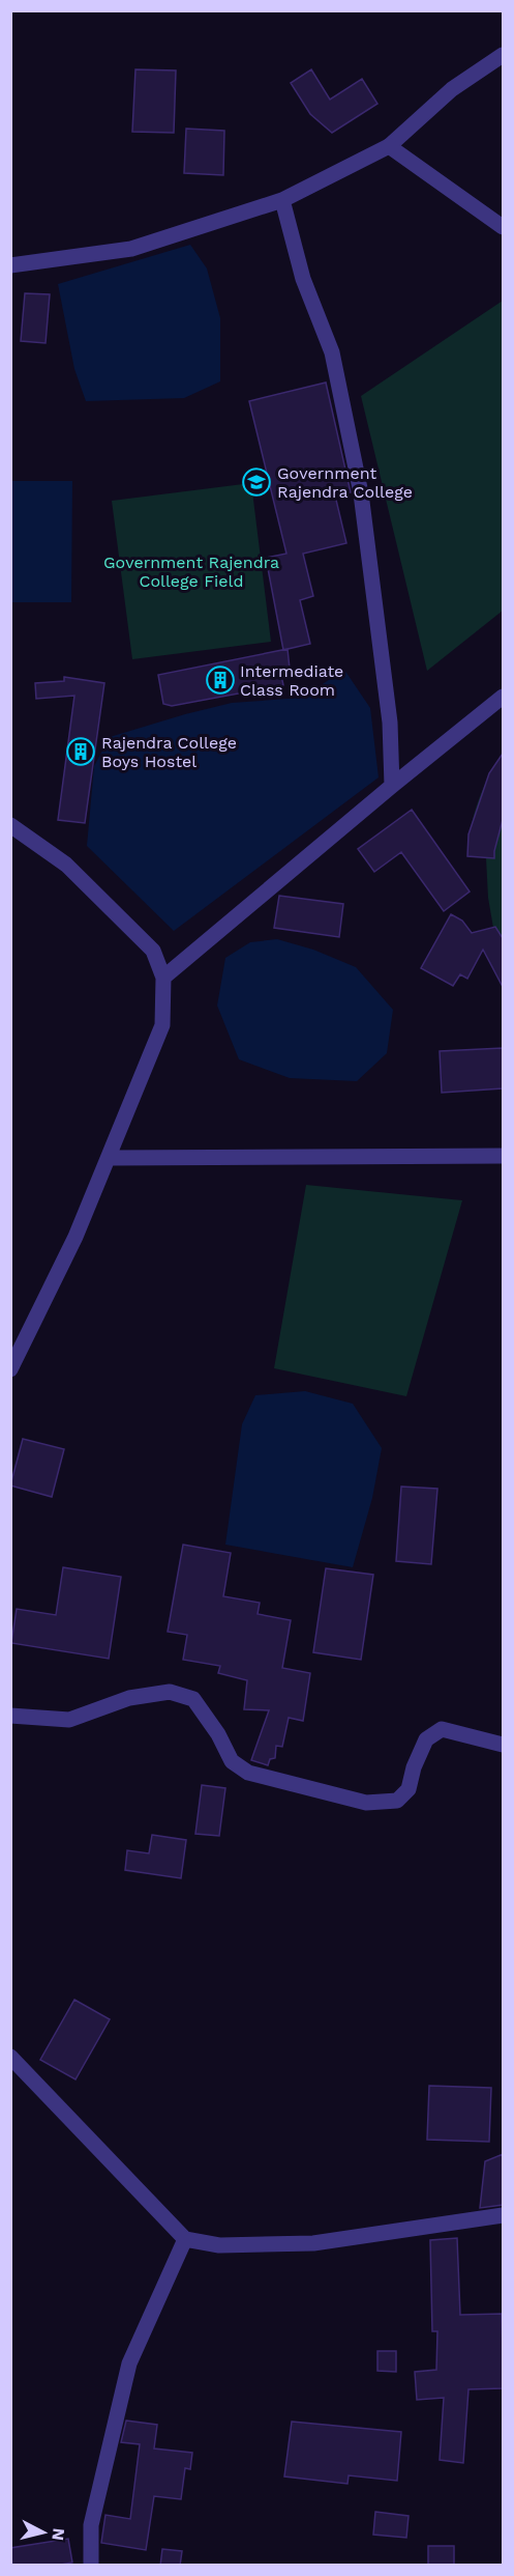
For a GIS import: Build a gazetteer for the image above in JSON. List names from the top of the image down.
{
  "parks": ["Government Rajendra College Field"],
  "places": {
    "school or university": ["Government Rajendra College"],
    "building": ["Intermediate Class Room", "Rajendra College Boys Hostel"]
  },
  "north": "right"
}
